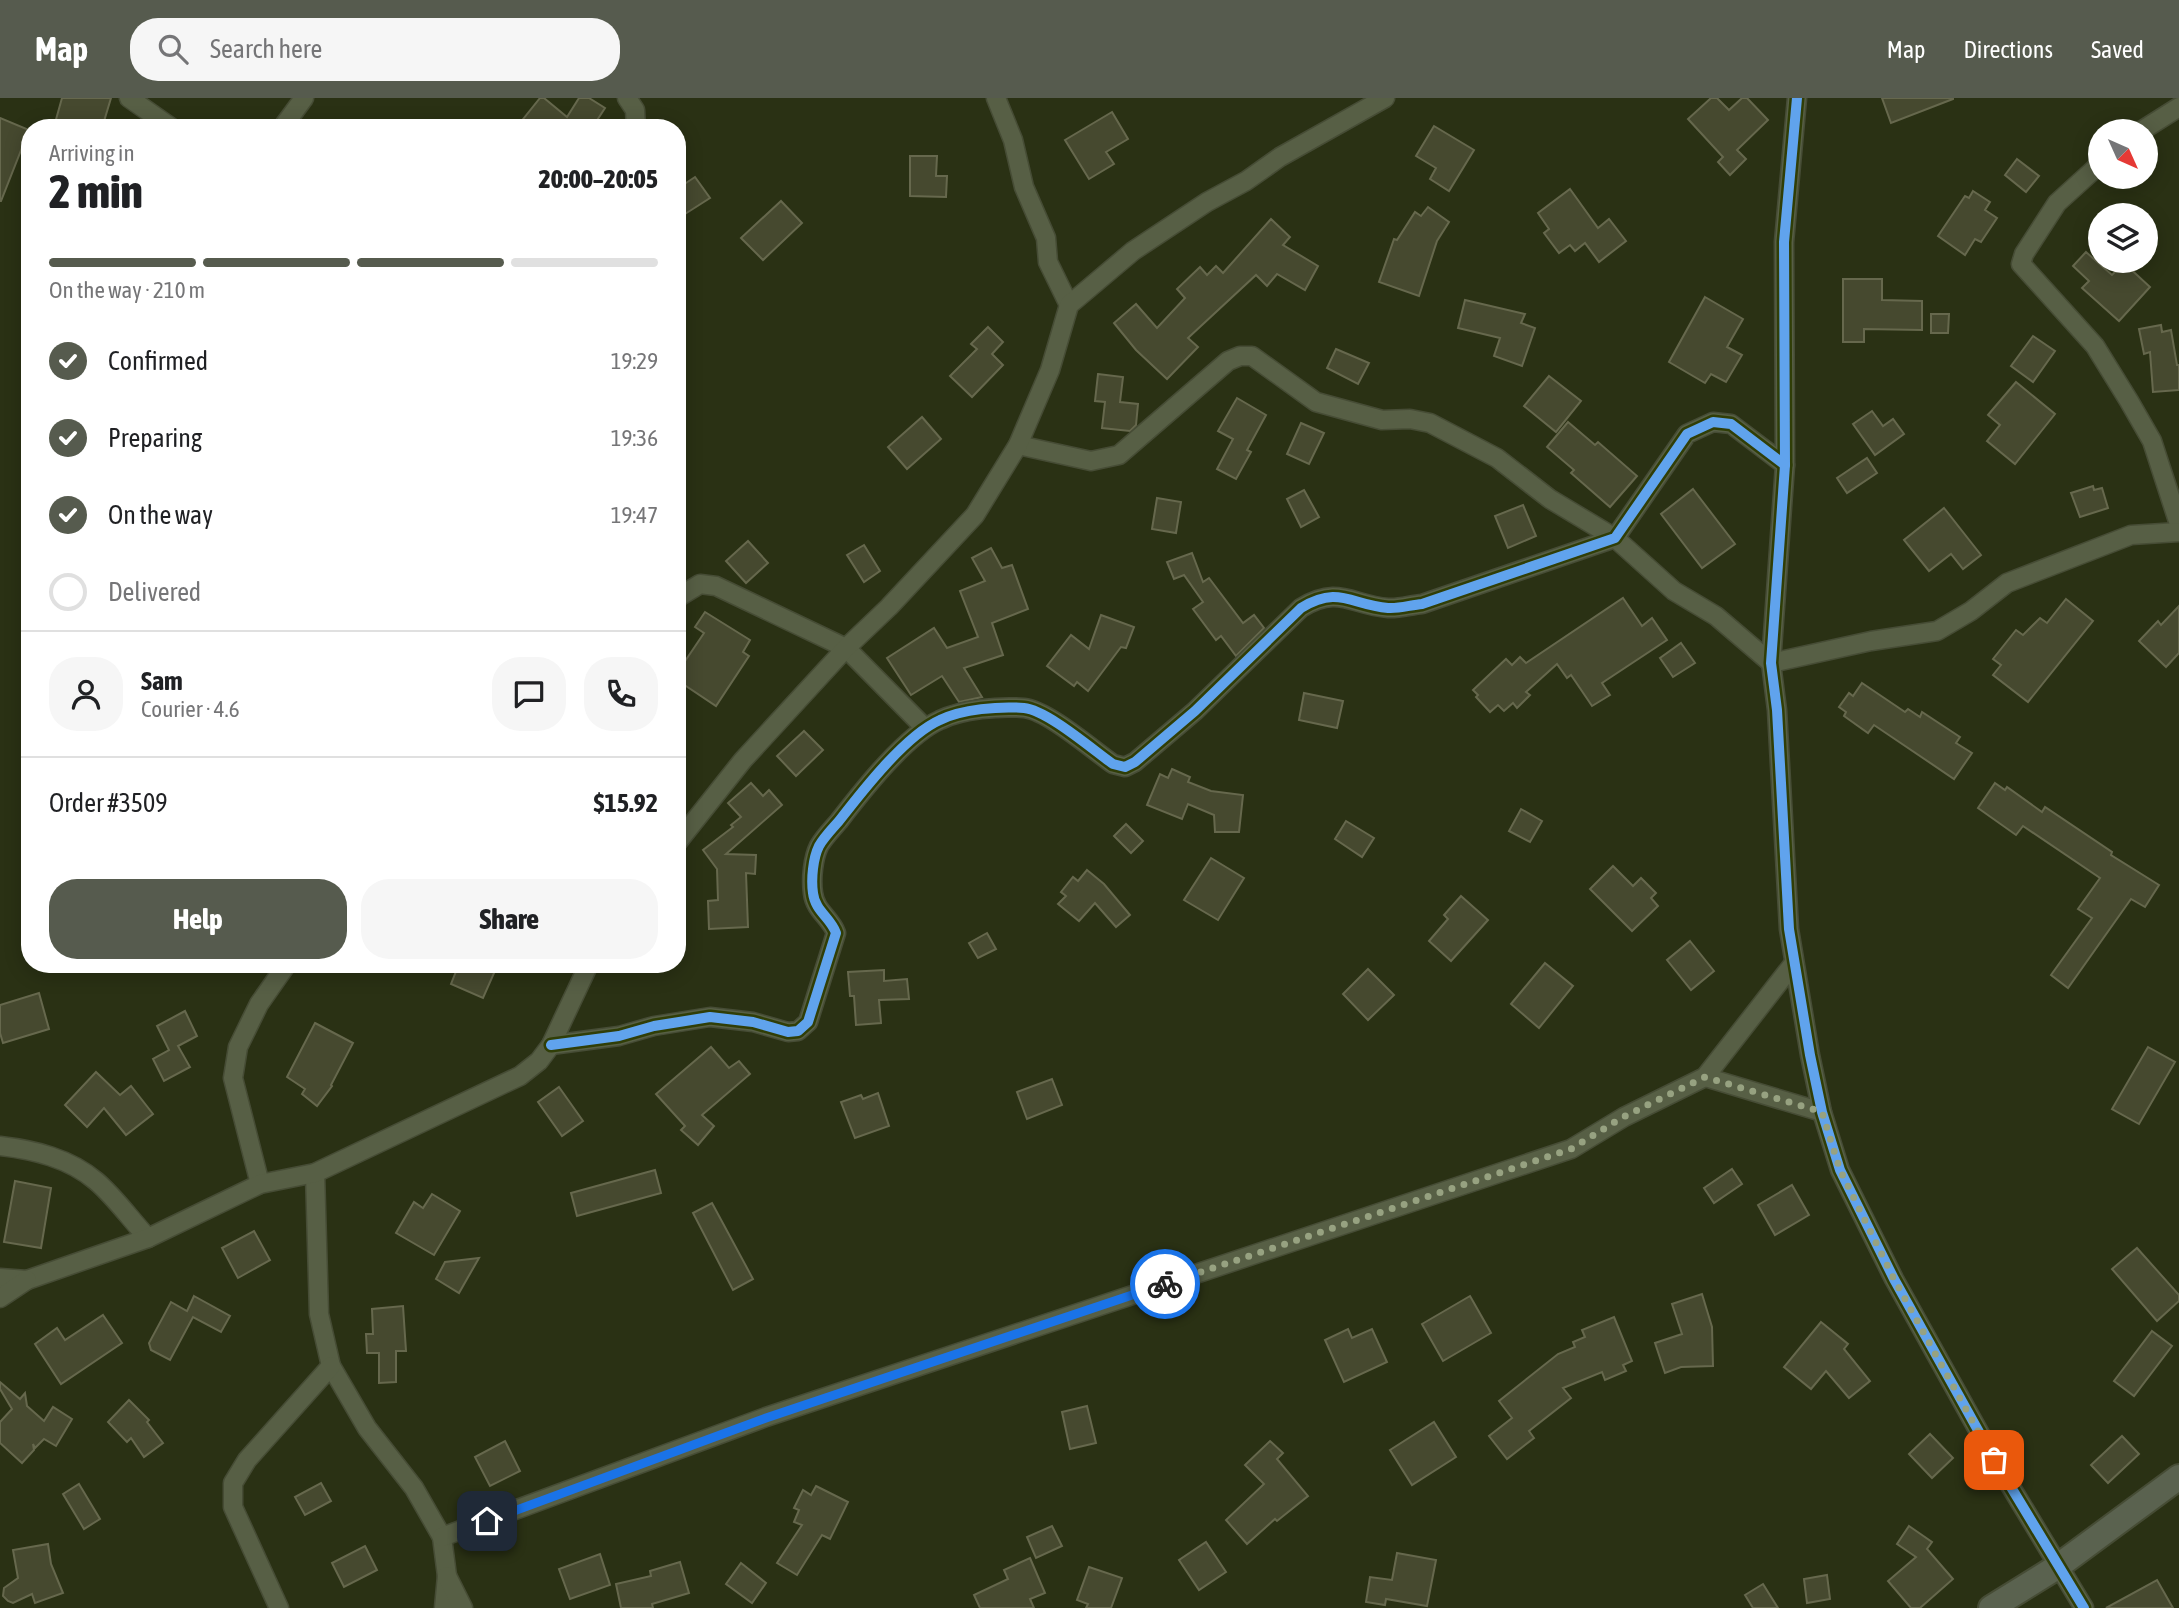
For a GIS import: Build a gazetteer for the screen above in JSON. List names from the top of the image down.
{
  "north": "bottom right",
  "page": {
    "header": "Map",
    "search": "Search here",
    "nav": ["Map", "Directions", "Saved"],
    "heading": ["2 min", "Arriving in", "20:00–20:05"],
    "panel": [
      "Sam",
      "Courier · 4.6",
      "Order #3509",
      "$15.92"
    ],
    "bar": "On the way · 210 m",
    "list": [
      ["Confirmed", "19:29"],
      ["Preparing", "19:36"],
      ["On the way", "19:47"],
      "Delivered"
    ],
    "buttons": ["Help", "Share"]
  }
}
